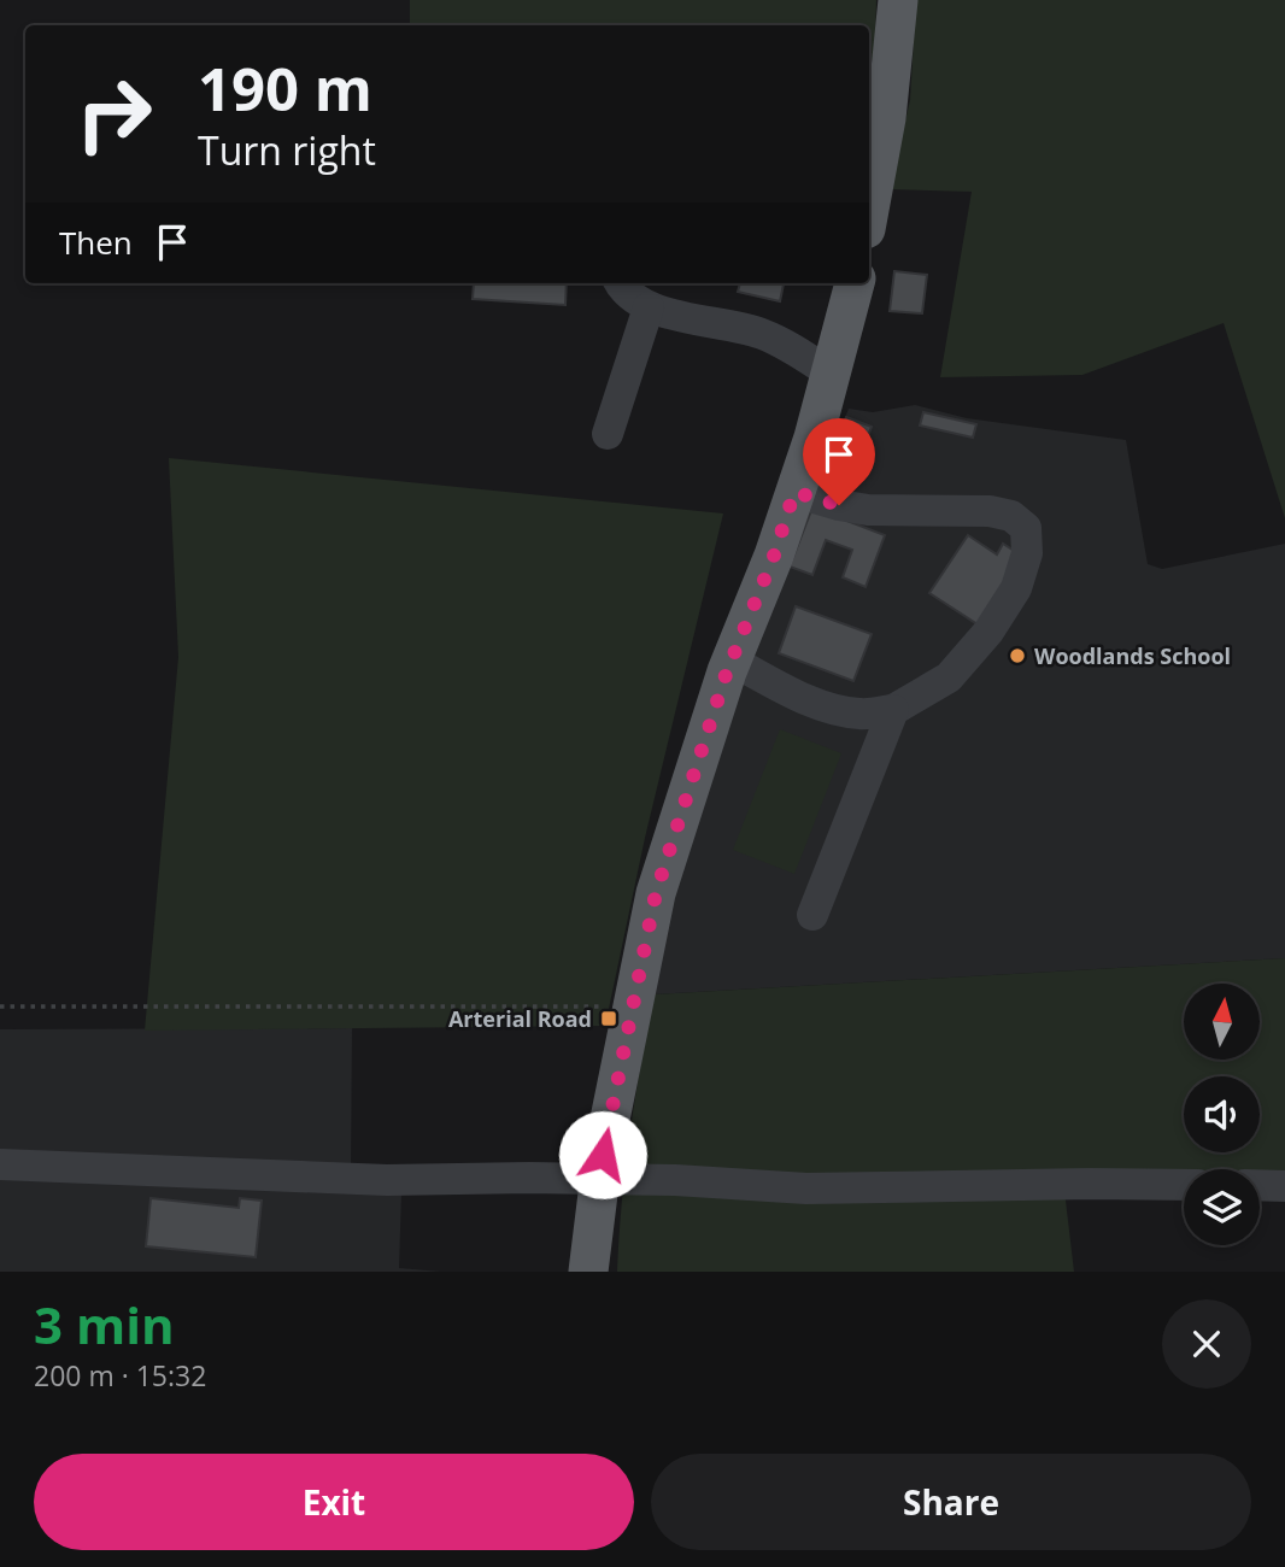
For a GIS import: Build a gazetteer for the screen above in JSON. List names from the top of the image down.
{
  "places": {
    "other": ["Woodlands School"],
    "transit": ["Arterial Road"]
  },
  "north": "top",
  "page": {
    "turn": ["190 m", "Turn right"],
    "then": "Then",
    "heading": ["3 min", "200 m · 15:32"],
    "buttons": ["Exit", "Share"]
  }
}
